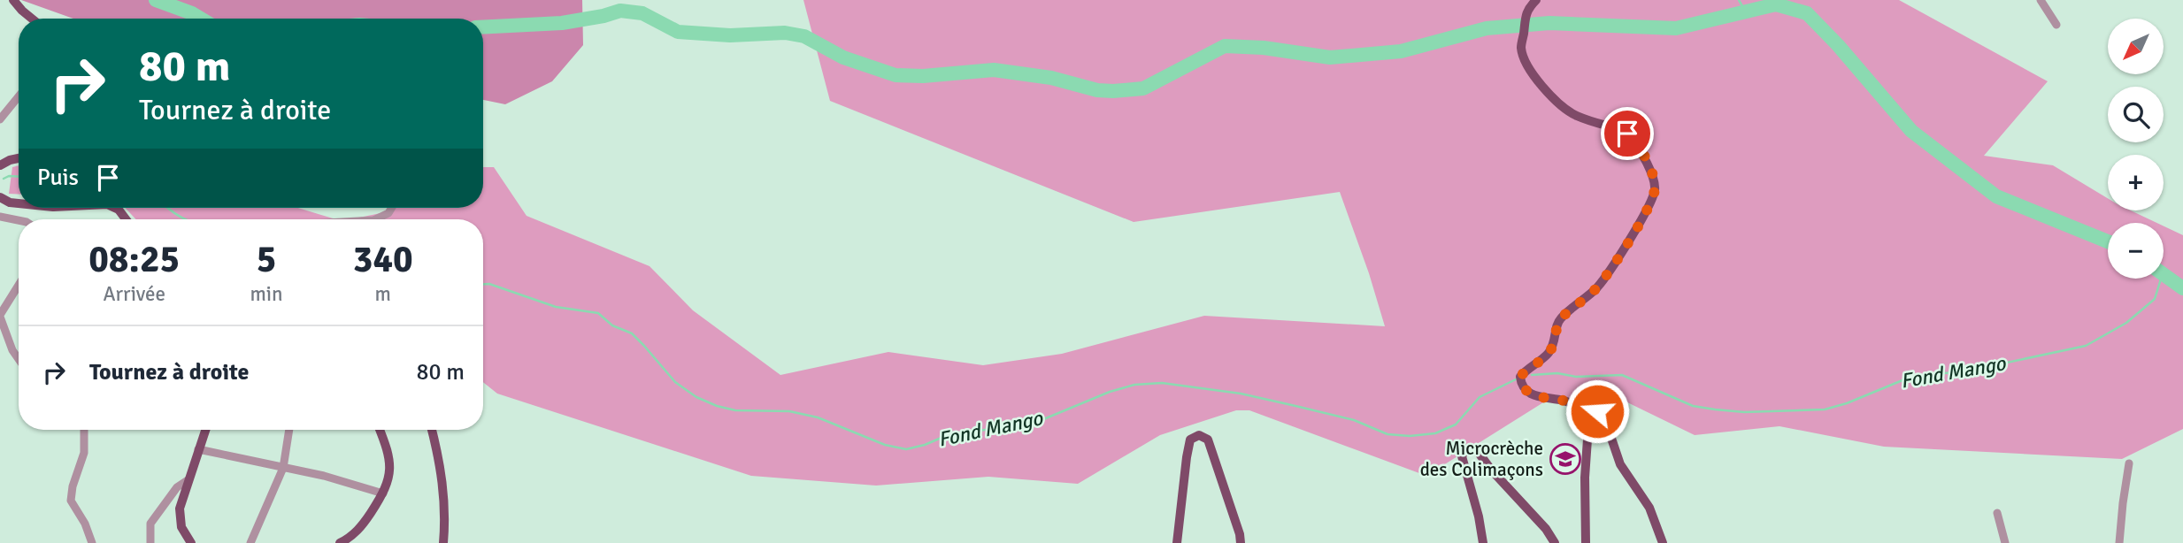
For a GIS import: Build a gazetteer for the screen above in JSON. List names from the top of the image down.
{
  "water": ["Fond Mango"],
  "places": {
    "school or university": ["Microcrèche des Colimaçons"]
  },
  "north": "bottom left",
  "page": {
    "map_buttons": ["+", "−"],
    "turn": ["80 m", "Tournez à droite"],
    "then": "Puis",
    "eta": [
      "08:25",
      "Arrivée",
      "5",
      "min",
      "340",
      "m"
    ],
    "list": [
      {
        "name": "Tournez à droite",
        "value": "80 m"
      }
    ]
  }
}
